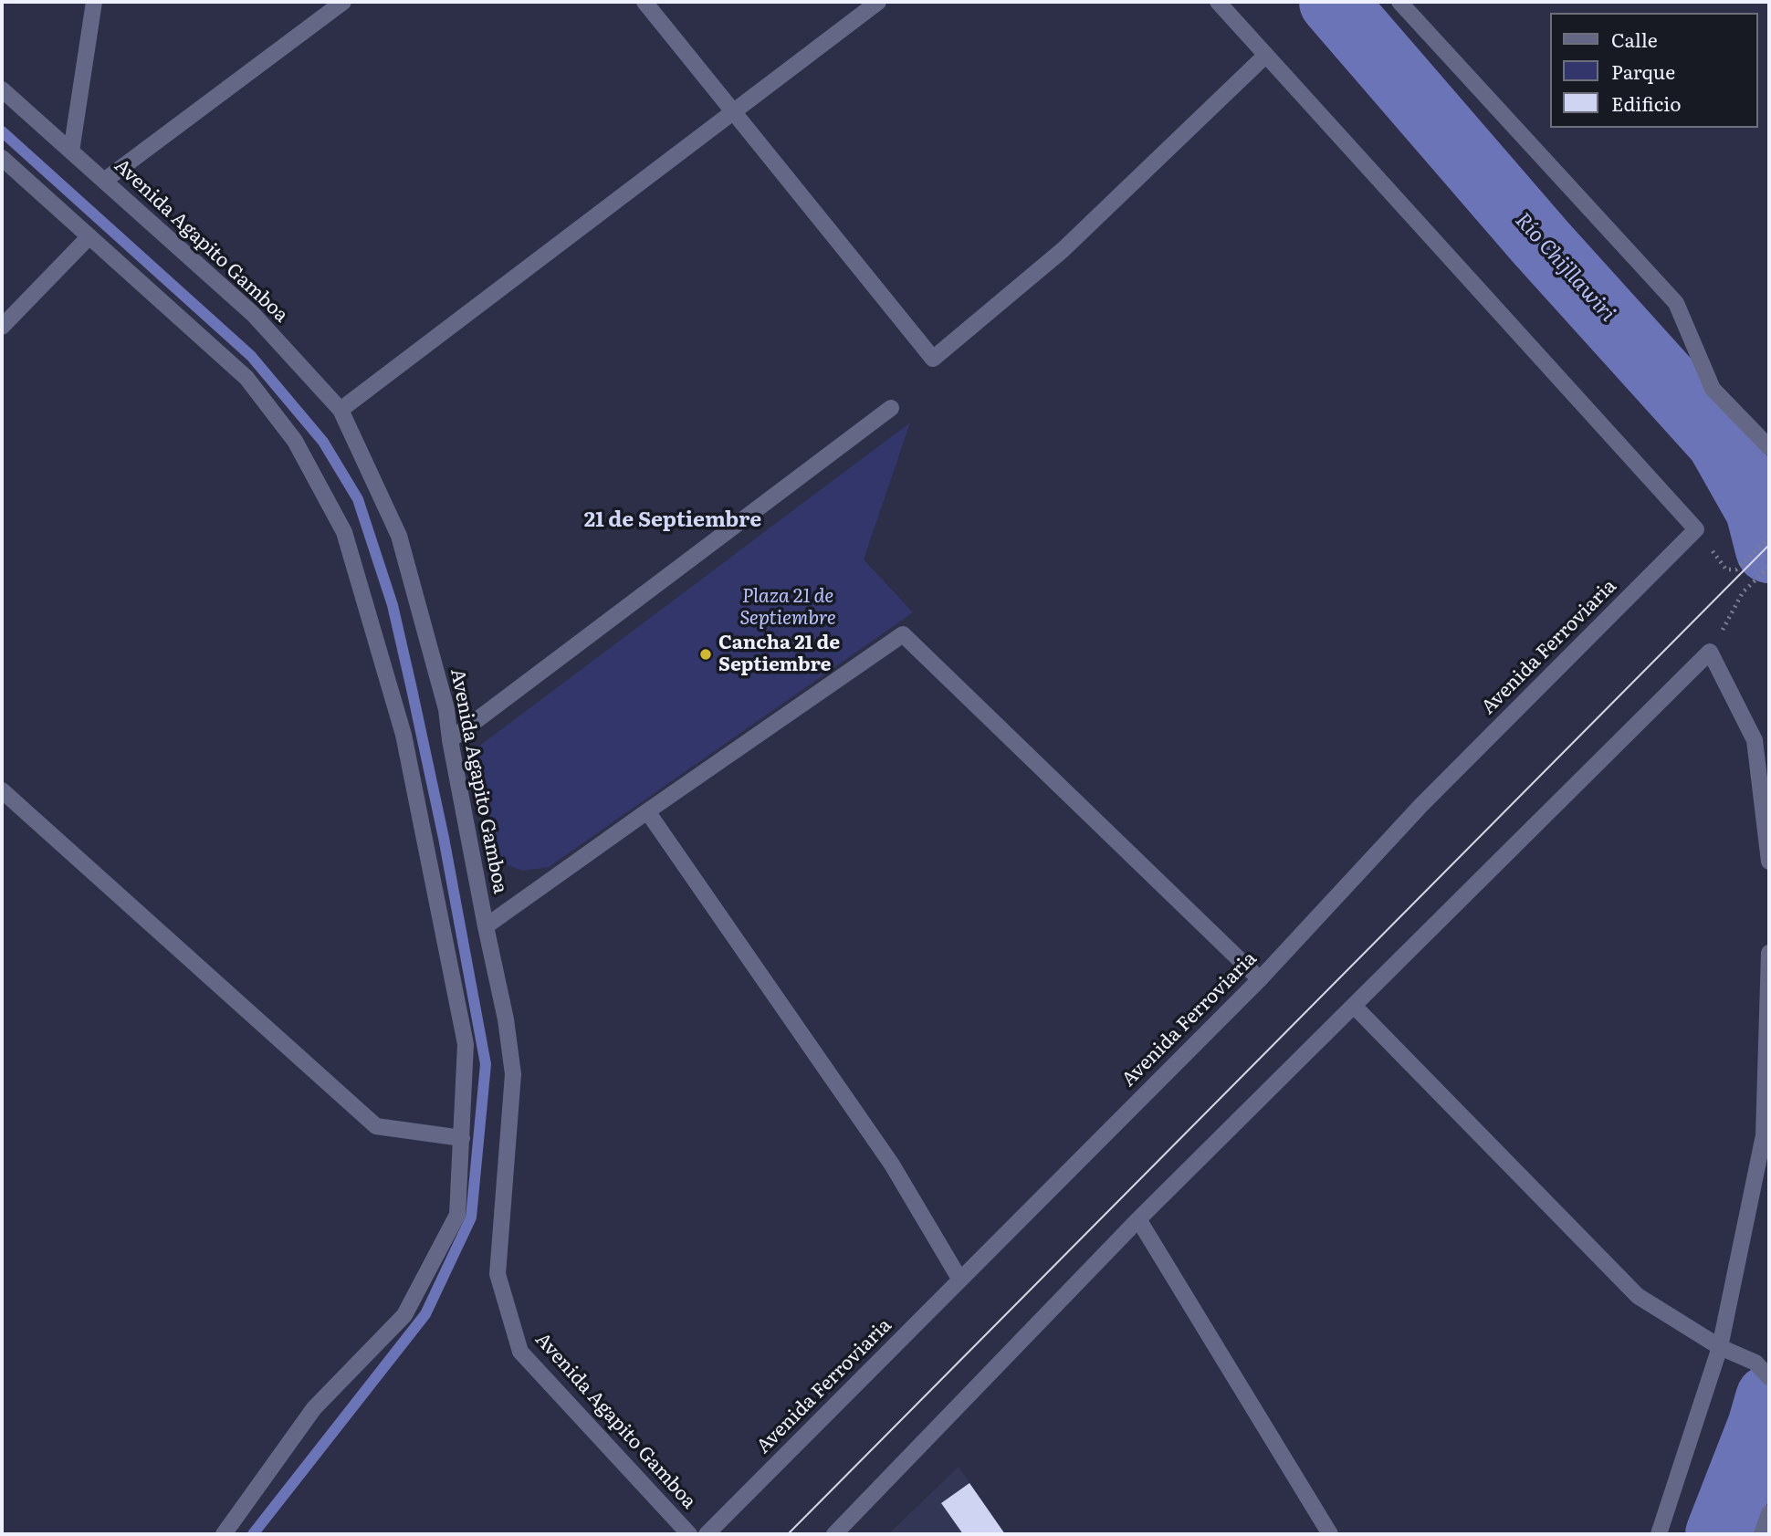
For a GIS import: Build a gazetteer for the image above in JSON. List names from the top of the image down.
{
  "streets": {
    "street": ["Avenida Agapito Gamboa", "Avenida Ferroviaria"]
  },
  "districts": ["21 de Septiembre"],
  "water": ["Río Chijllawiri"],
  "parks": ["Plaza 21 de Septiembre"],
  "places": ["Cancha 21 de Septiembre"],
  "legend": ["Calle", "Parque", "Edificio"]
}
